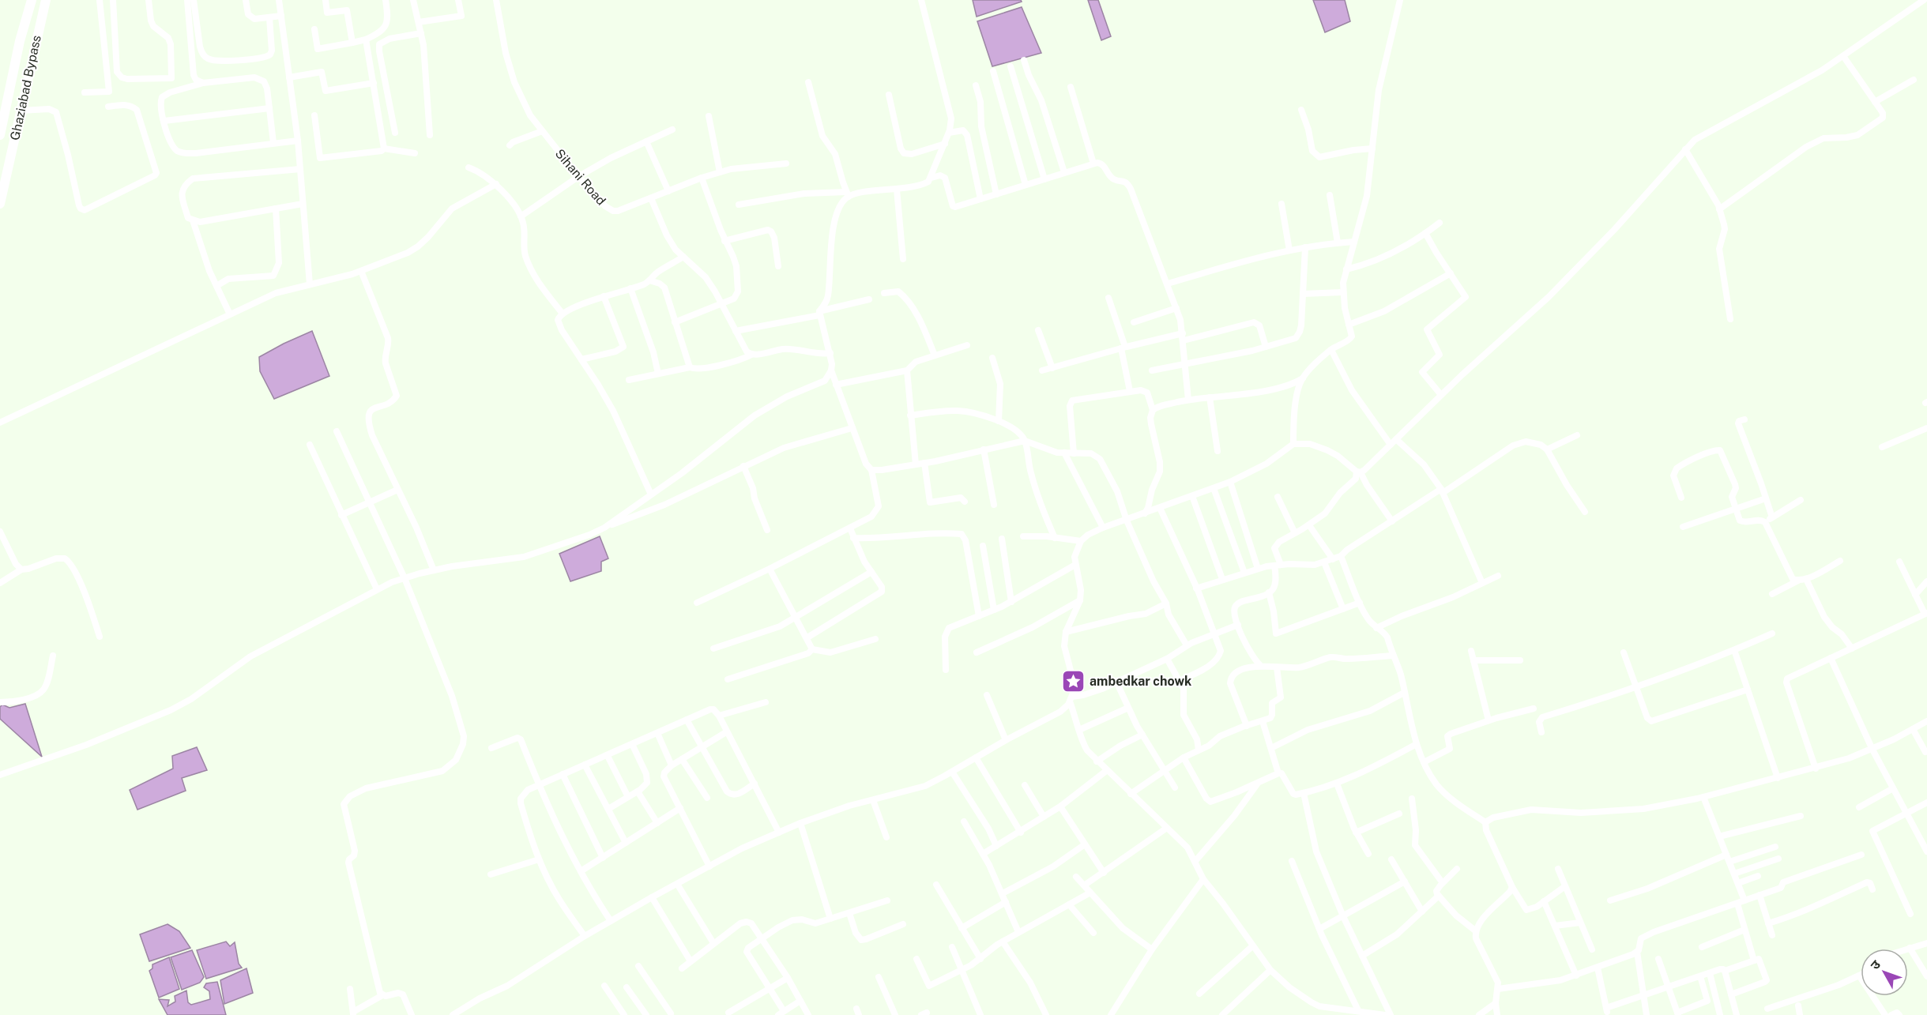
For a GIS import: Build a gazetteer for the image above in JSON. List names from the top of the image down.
{
  "streets": {
    "highway": ["Ghaziabad Bypass"],
    "street": ["Sihani Road"]
  },
  "places": {
    "place": ["ambedkar chowk"]
  },
  "north": "top left"
}
